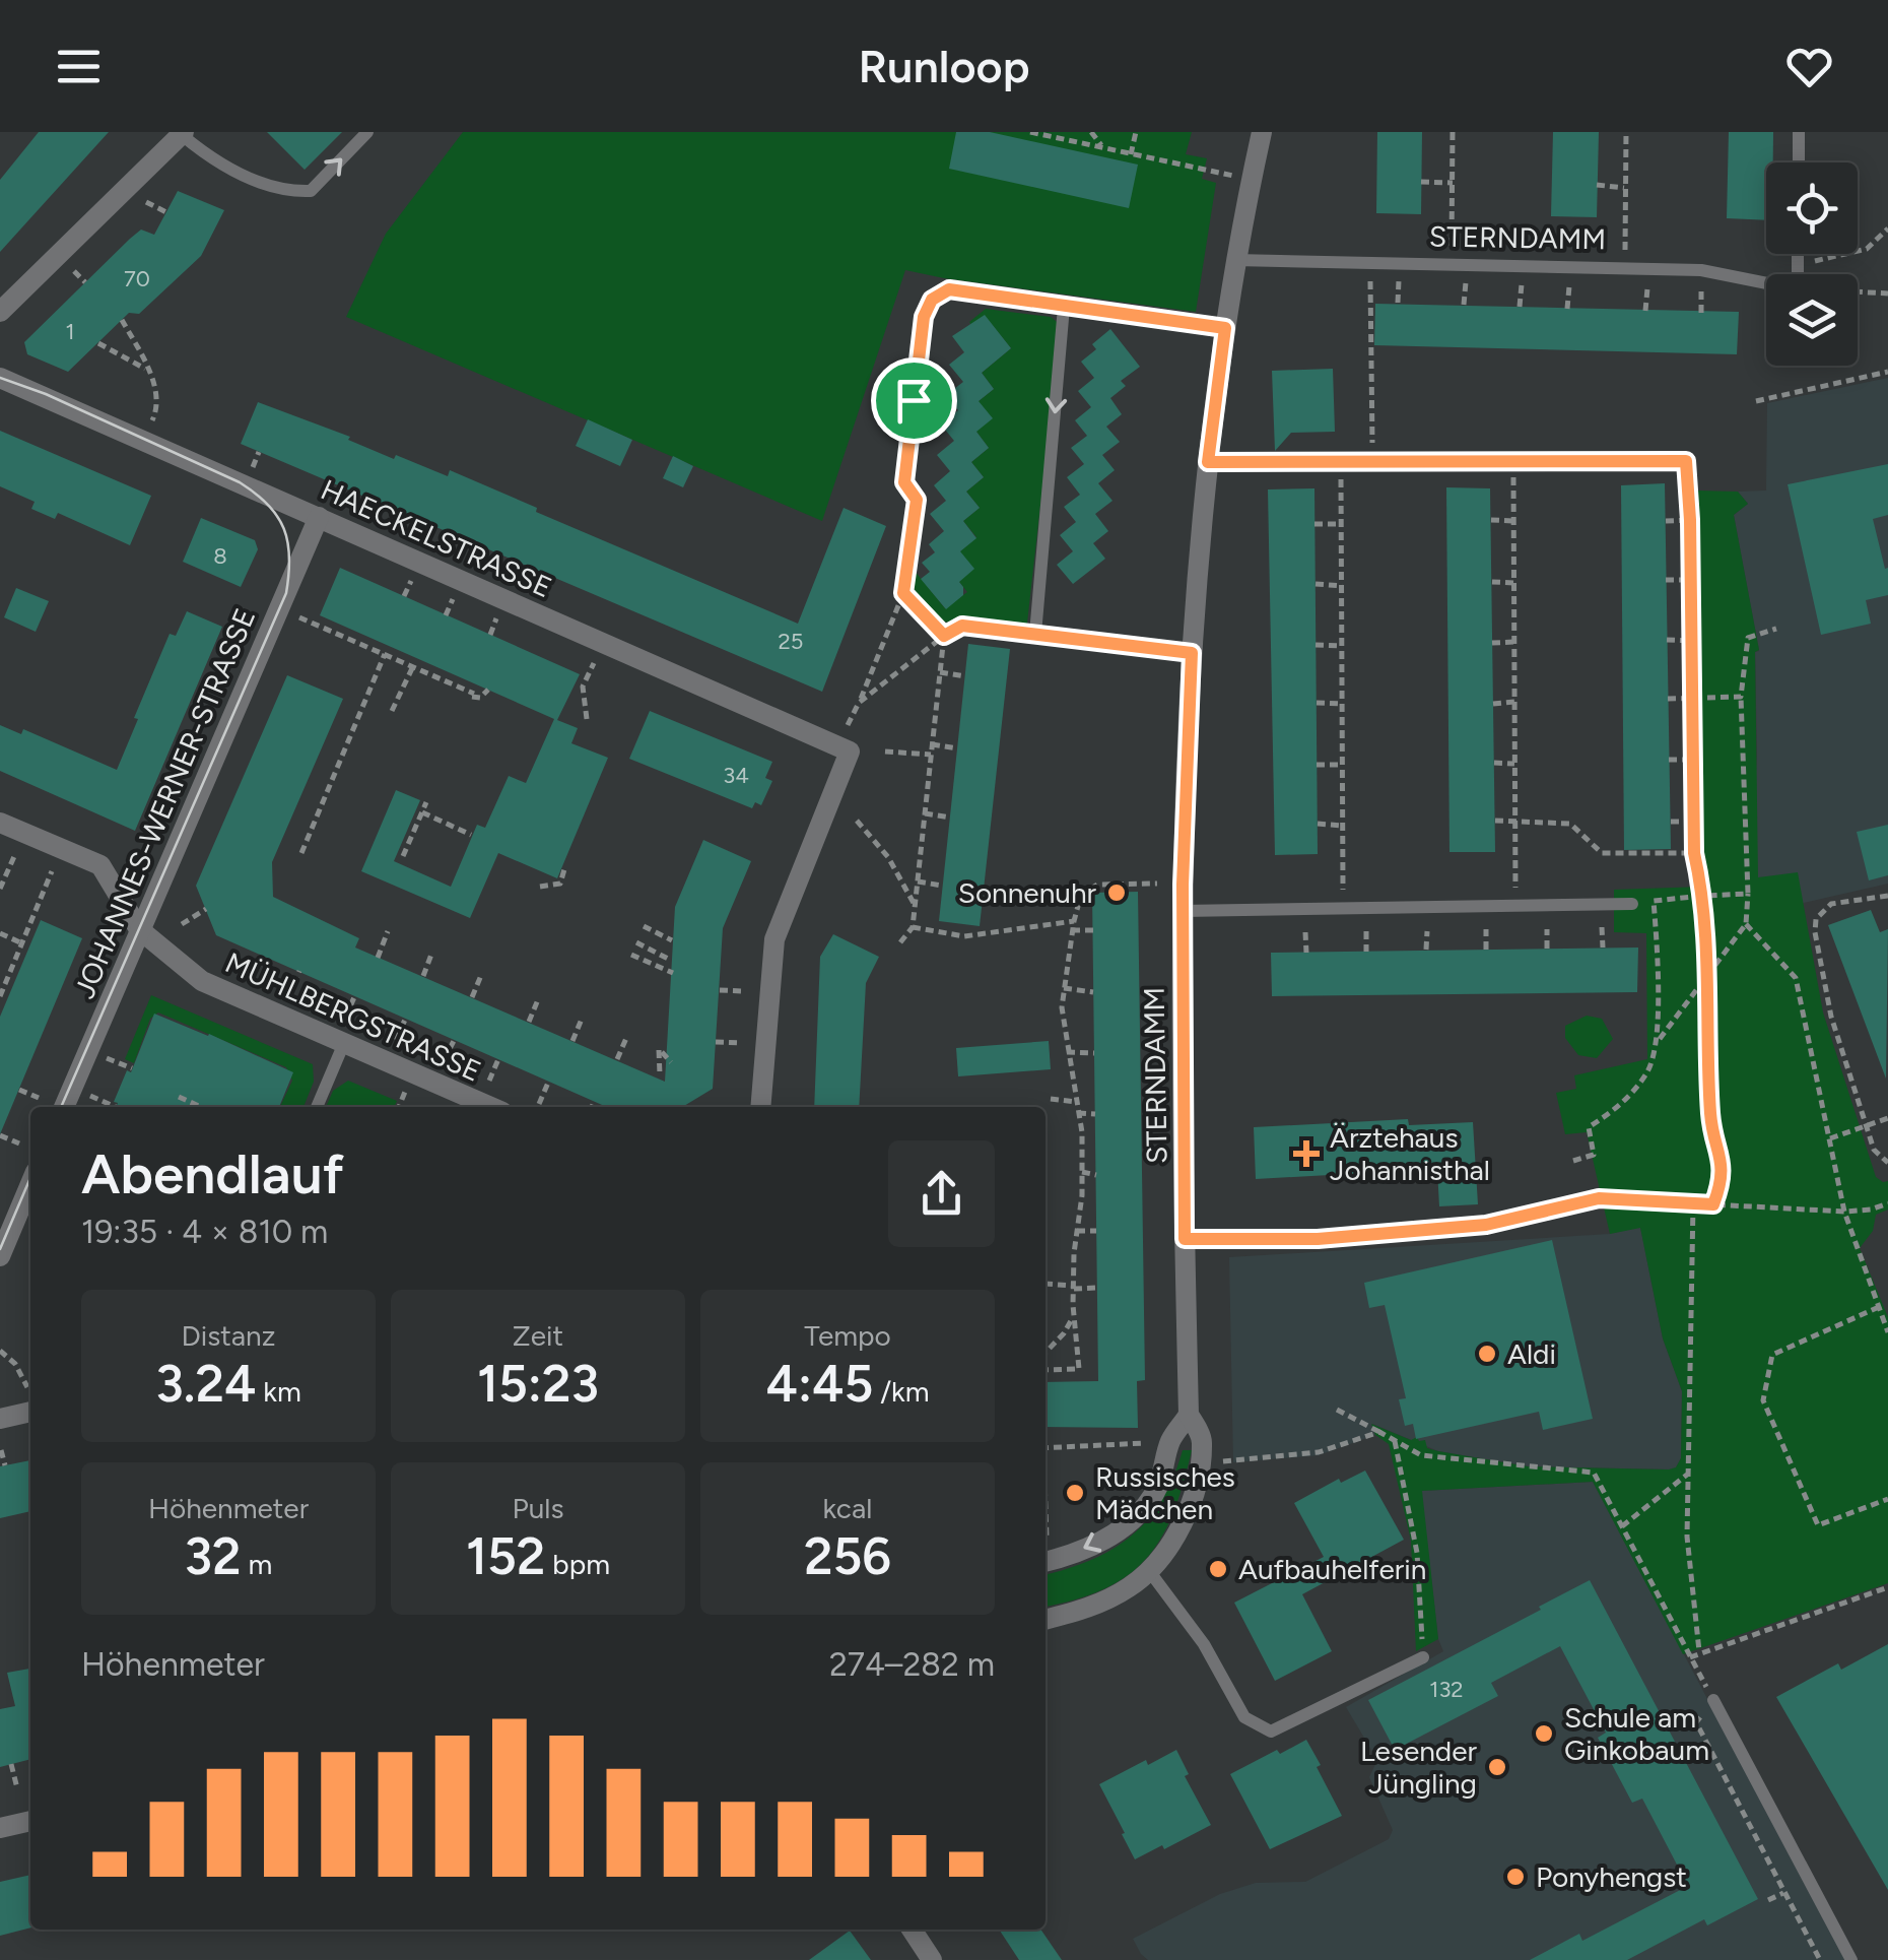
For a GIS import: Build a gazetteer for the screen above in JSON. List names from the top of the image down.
{
  "streets": {
    "street": [
      "STERNDAMM",
      "HAECKELSTRASSE",
      "JOHANNES-WERNER-STRASSE",
      "MÜHLBERGSTRASSE"
    ]
  },
  "crossings": [
    ["HAECKELSTRASSE", "JOHANNES-WERNER-STRASSE"],
    ["JOHANNES-WERNER-STRASSE", "MÜHLBERGSTRASSE"]
  ],
  "places": {
    "other": [
      "Sonnenuhr",
      "Aldi",
      "Russisches Mädchen",
      "Aufbauhelferin",
      "Schule am Ginkobaum",
      "Lesender Jüngling",
      "Ponyhengst"
    ],
    "health": ["Ärztehaus Johannisthal"]
  },
  "house_numbers": [
    "70",
    "1",
    "8",
    "25",
    "34",
    "132"
  ],
  "page": {
    "header": "Runloop",
    "heading": ["Abendlauf", "19:35 · 4 × 810 m"],
    "stats": [
      ["Distanz", "3.24 km"],
      ["Zeit", "15:23"],
      ["Tempo", "4:45 /km"],
      ["Höhenmeter", "32 m"],
      ["Puls", "152 bpm"],
      ["kcal", "256"]
    ],
    "chart": ["Höhenmeter", "274–282 m"]
  }
}
